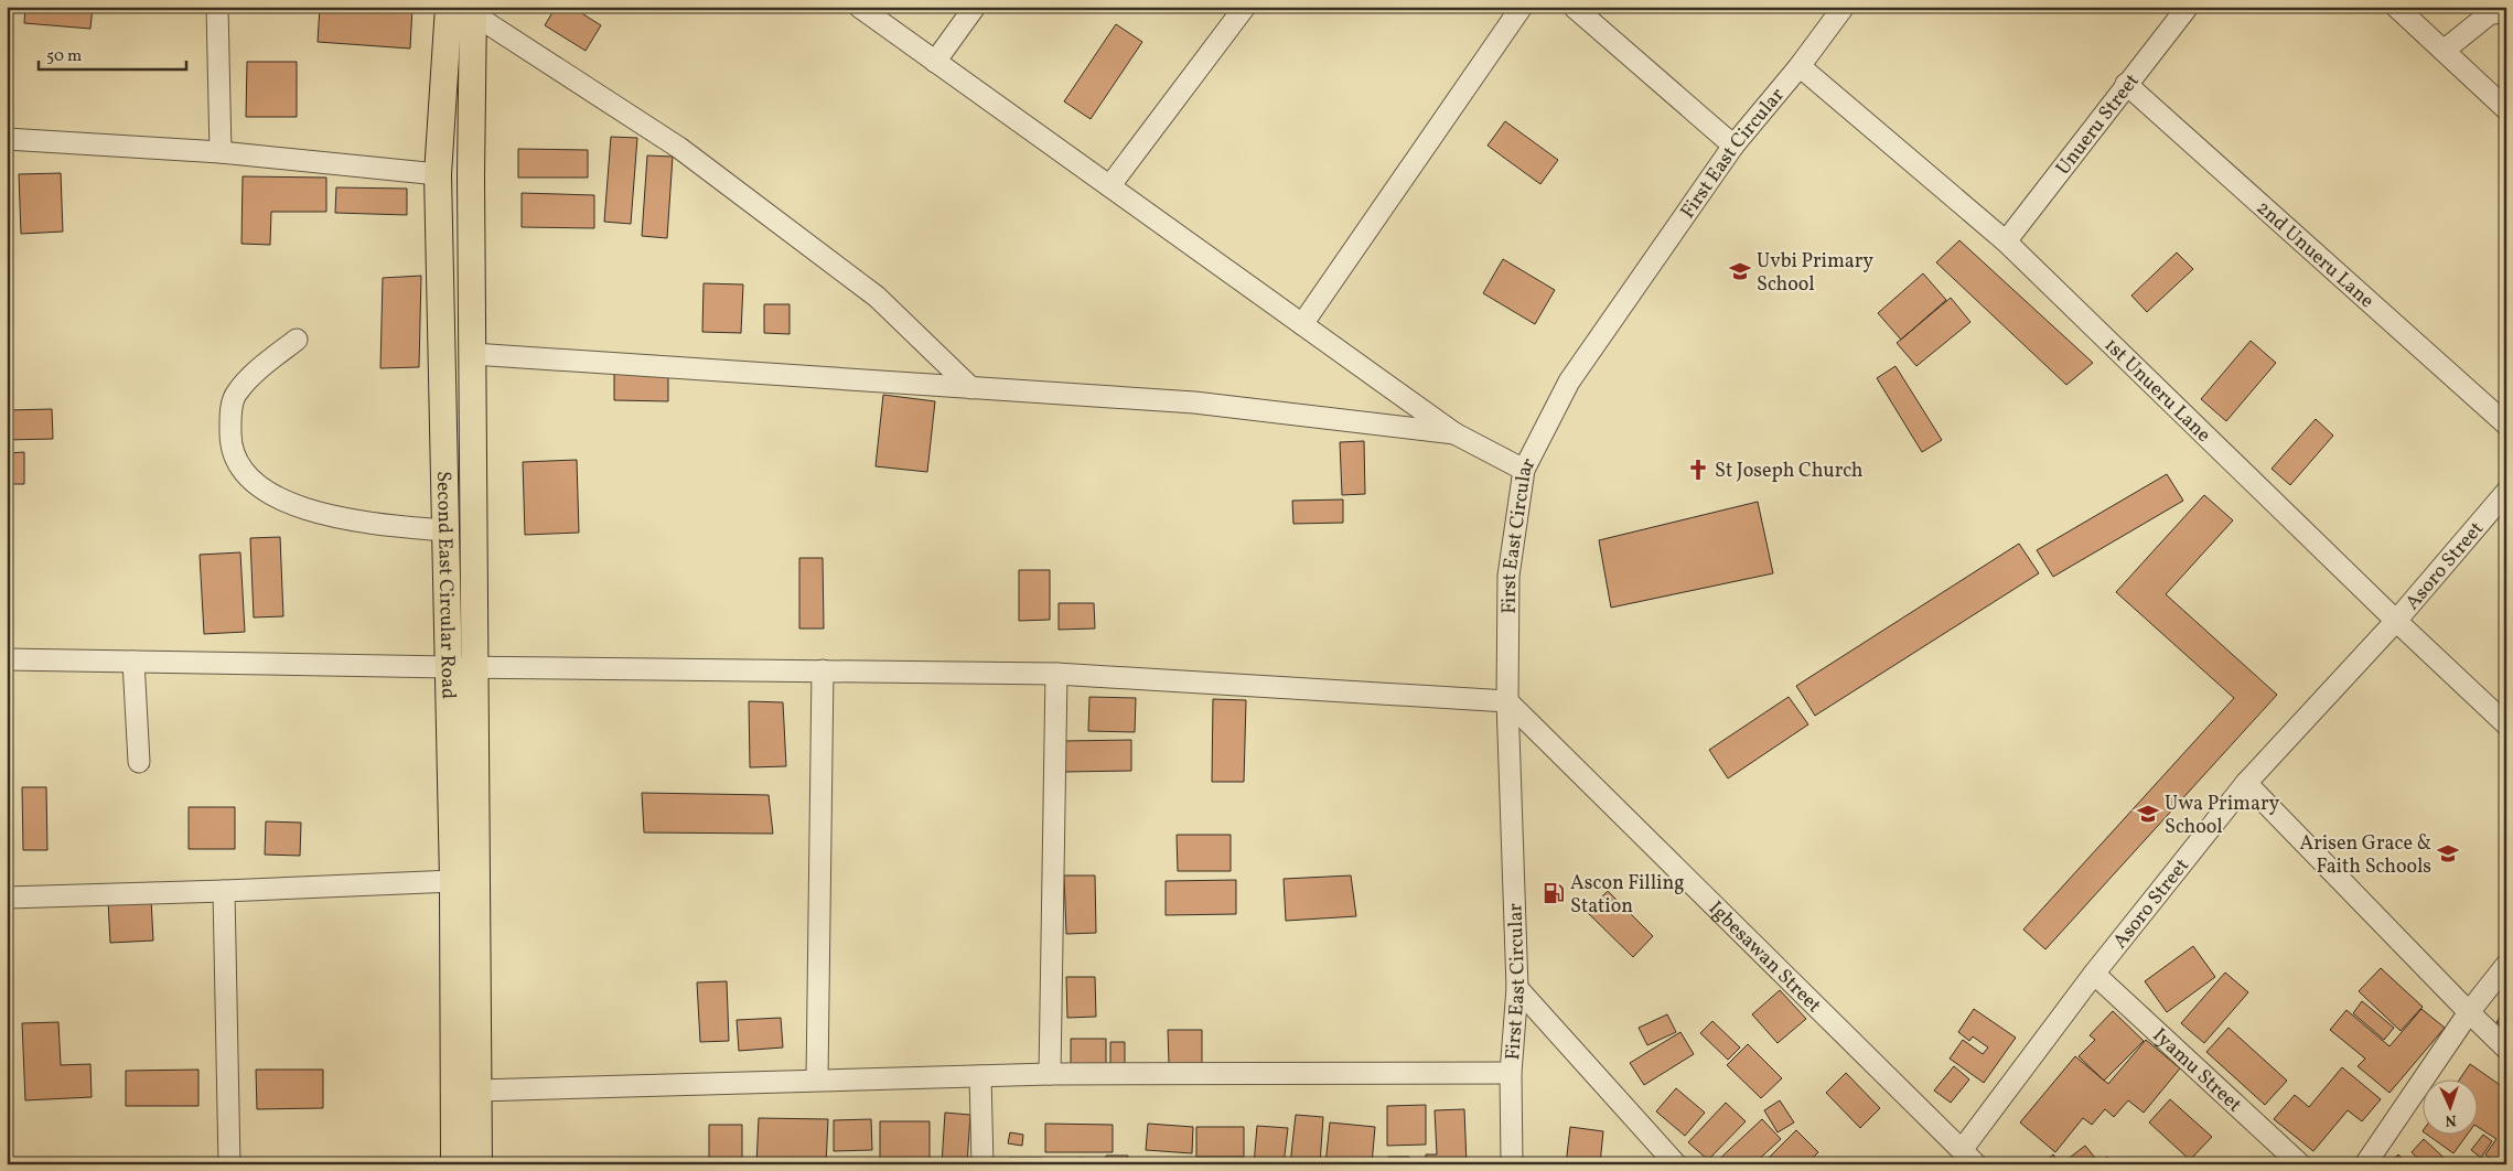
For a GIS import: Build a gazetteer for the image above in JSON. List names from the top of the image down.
{
  "streets": {
    "main road": ["Second East Circular Road"],
    "street": [
      "Unueru Street",
      "First East Circular",
      "2nd Unueru Lane",
      "1st Unueru Lane",
      "Asoro Street",
      "Igbesawan Street",
      "Iyamu Street"
    ]
  },
  "crossings": [
    ["Unueru Street", "2nd Unueru Lane"],
    ["Unueru Street", "1st Unueru Lane"],
    ["First East Circular", "1st Unueru Lane"],
    ["First East Circular", "Igbesawan Street"],
    ["1st Unueru Lane", "Asoro Street"],
    ["Asoro Street", "Igbesawan Street"],
    ["Asoro Street", "Iyamu Street"]
  ],
  "places": {
    "school or university": ["Uvbi Primary School", "Uwa Primary School", "Arisen Grace & Faith Schools"],
    "church": ["St Joseph Church"],
    "fuel station": ["Ascon Filling Station"]
  },
  "scale_bar": "50 m",
  "north": "bottom"
}
